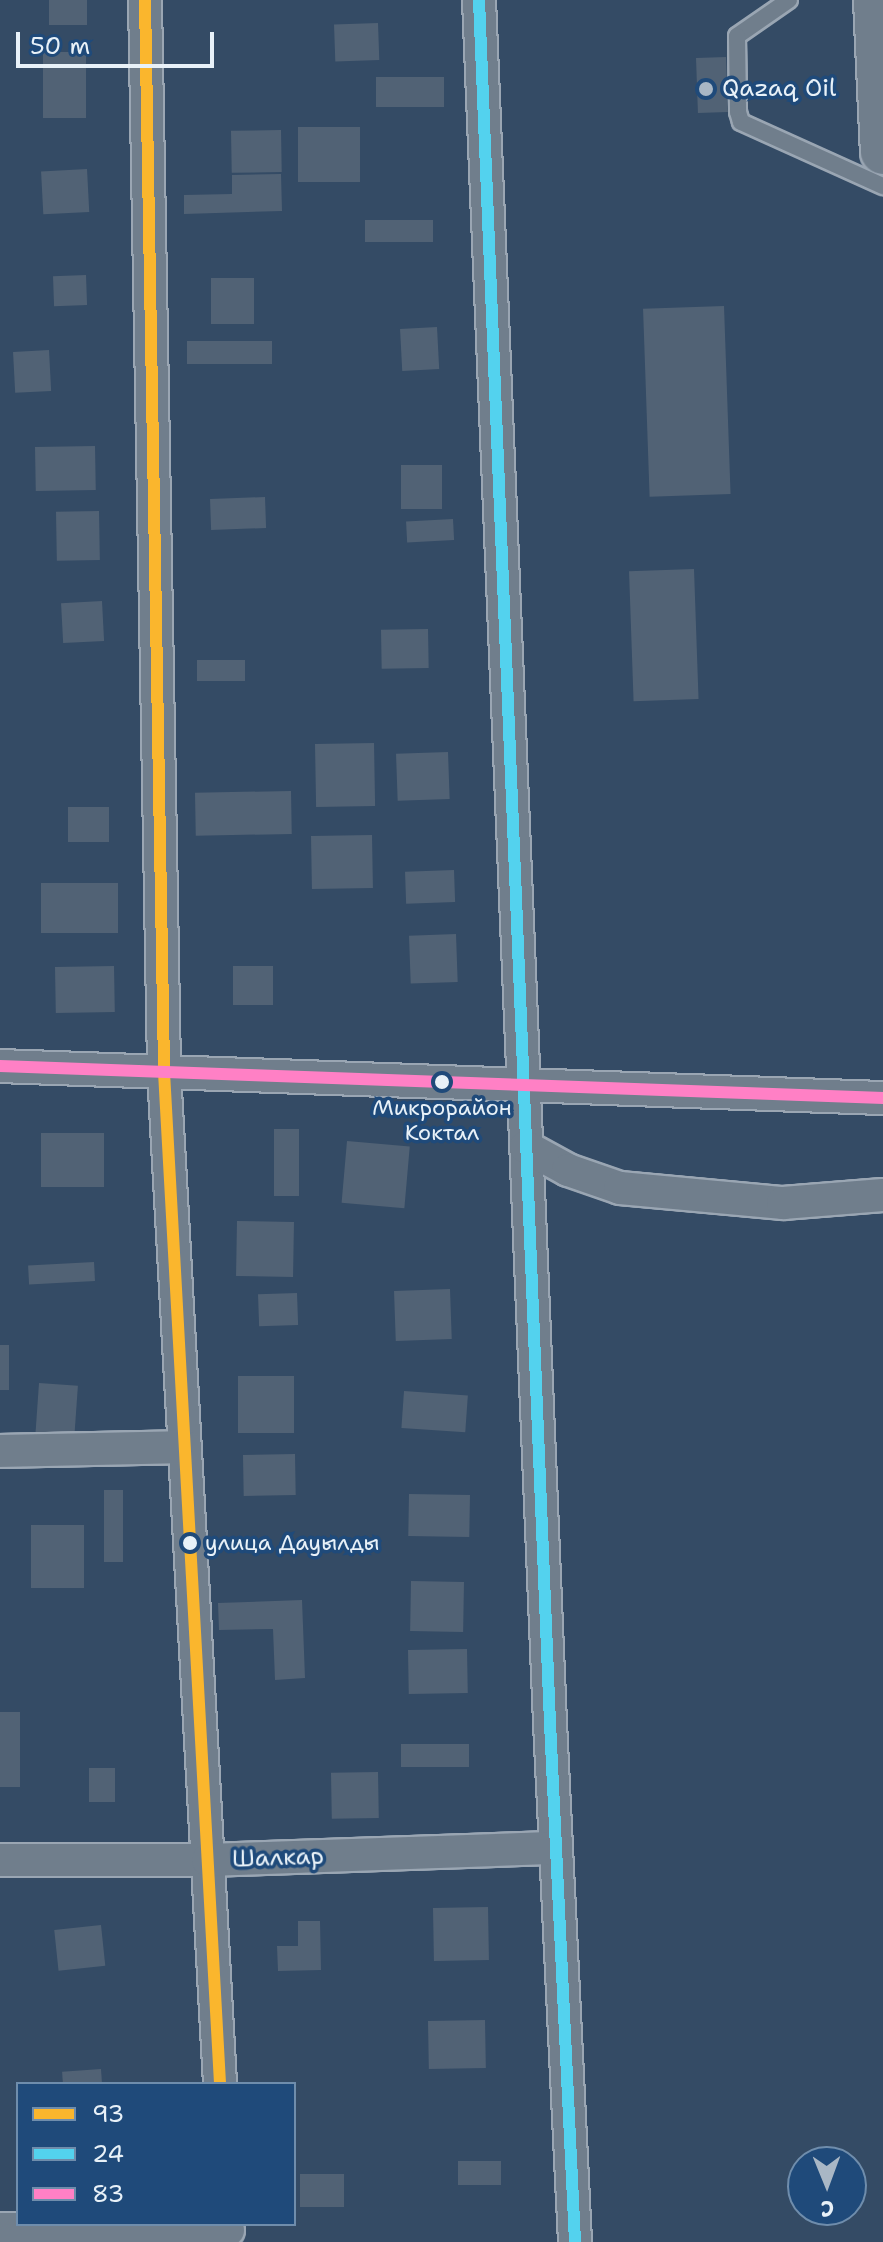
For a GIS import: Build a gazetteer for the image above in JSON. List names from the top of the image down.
{
  "streets": {
    "street": ["Шалкар"]
  },
  "places": ["Qazaq Oil", "Микрорайон Коктал", "улица Дауылды"],
  "lines": ["transit line 93", "transit line 24", "transit line 83"],
  "legend": ["93", "24", "83"],
  "scale_bar": "50 m",
  "north": "bottom"
}
